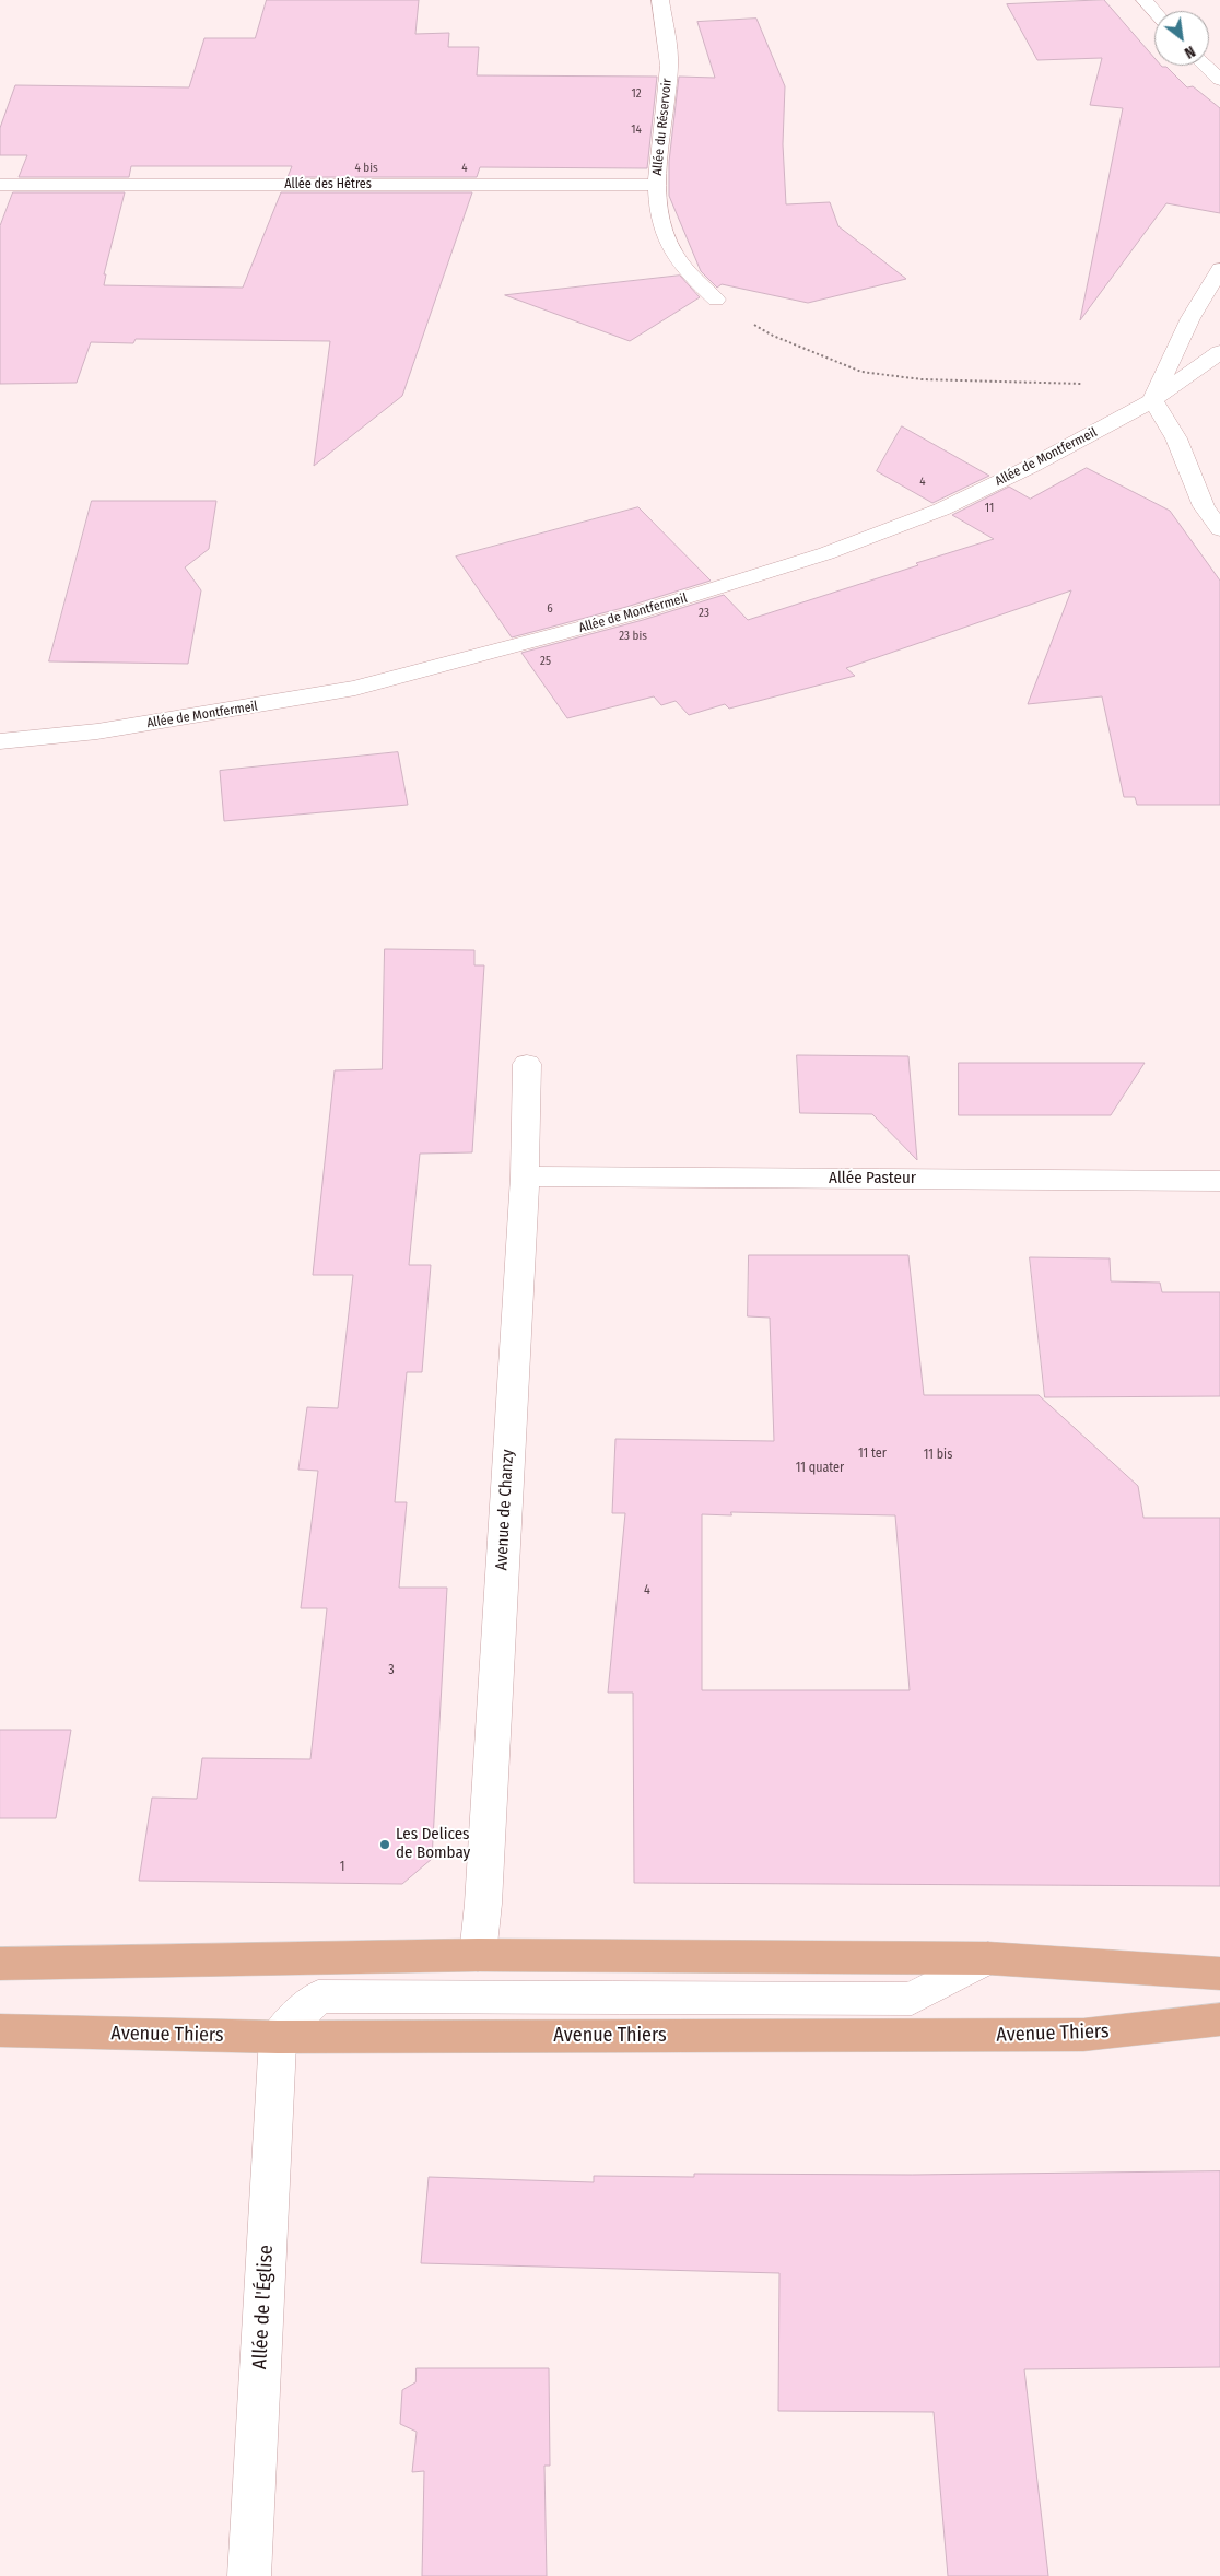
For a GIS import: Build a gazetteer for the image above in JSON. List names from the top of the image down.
{
  "streets": {
    "main road": ["Avenue Thiers"],
    "street": [
      "Allée du Réservoir",
      "Allée des Hêtres",
      "Allée de Montfermeil",
      "Allée Pasteur",
      "Avenue de Chanzy",
      "Allée de l'Église"
    ]
  },
  "crossings": [
    ["Allée du Réservoir", "Allée des Hêtres"],
    ["Allée Pasteur", "Avenue de Chanzy"],
    ["Avenue Thiers", "Allée de l'Église"]
  ],
  "places": ["Les Delices de Bombay"],
  "house_numbers": [
    "12",
    "14",
    "4 bis",
    "4",
    "4",
    "11",
    "6",
    "23",
    "23 bis",
    "25",
    "11 ter",
    "11 bis",
    "11 quater",
    "4",
    "3",
    "1"
  ],
  "north": "bottom right"
}
